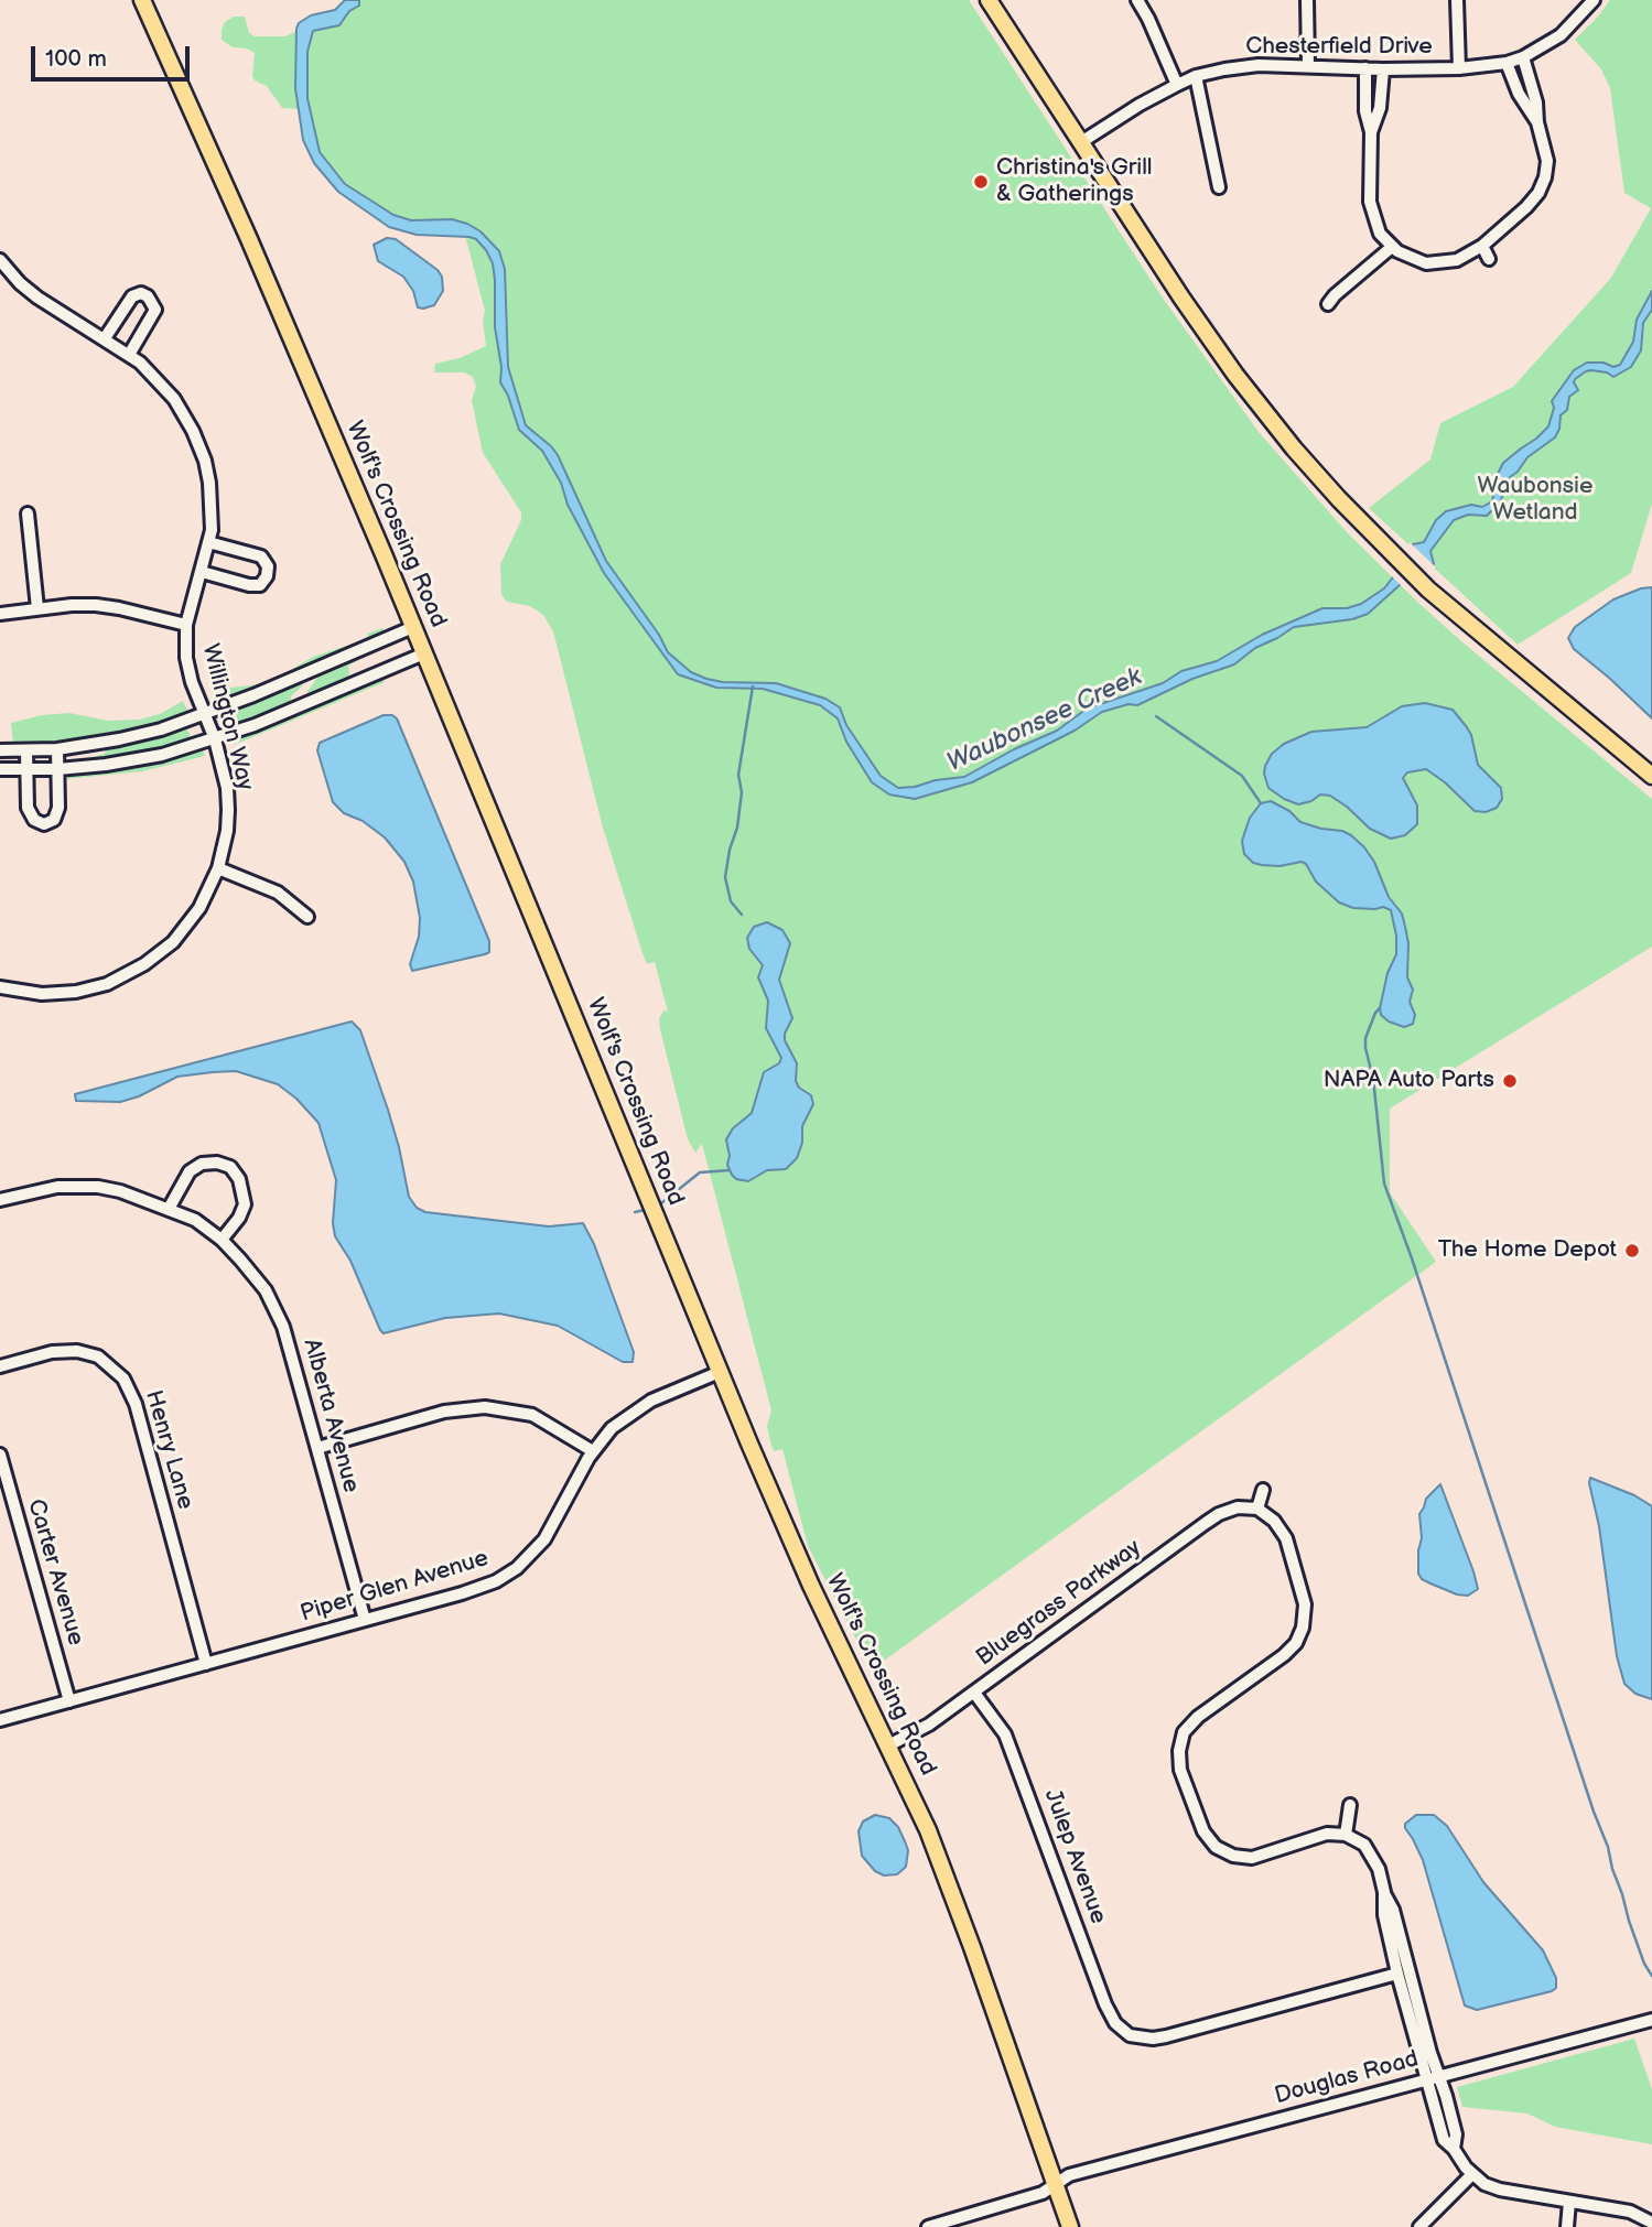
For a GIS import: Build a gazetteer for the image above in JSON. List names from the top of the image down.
{
  "streets": {
    "main road": ["Wolf's Crossing Road"],
    "street": [
      "Chesterfield Drive",
      "Willington Way",
      "Alberta Avenue",
      "Henry Lane",
      "Carter Avenue",
      "Piper Glen Avenue",
      "Bluegrass Parkway",
      "Julep Avenue",
      "Douglas Road"
    ]
  },
  "crossings": [
    ["Wolf's Crossing Road", "Piper Glen Avenue"],
    ["Wolf's Crossing Road", "Bluegrass Parkway"],
    ["Wolf's Crossing Road", "Douglas Road"],
    ["Alberta Avenue", "Piper Glen Avenue"],
    ["Henry Lane", "Piper Glen Avenue"],
    ["Carter Avenue", "Piper Glen Avenue"],
    ["Bluegrass Parkway", "Julep Avenue"]
  ],
  "water": ["Waubonsee Creek"],
  "parks": ["Waubonsie Wetland"],
  "places": ["Christina's Grill & Gatherings", "NAPA Auto Parts", "The Home Depot"],
  "scale_bar": "100 m"
}
